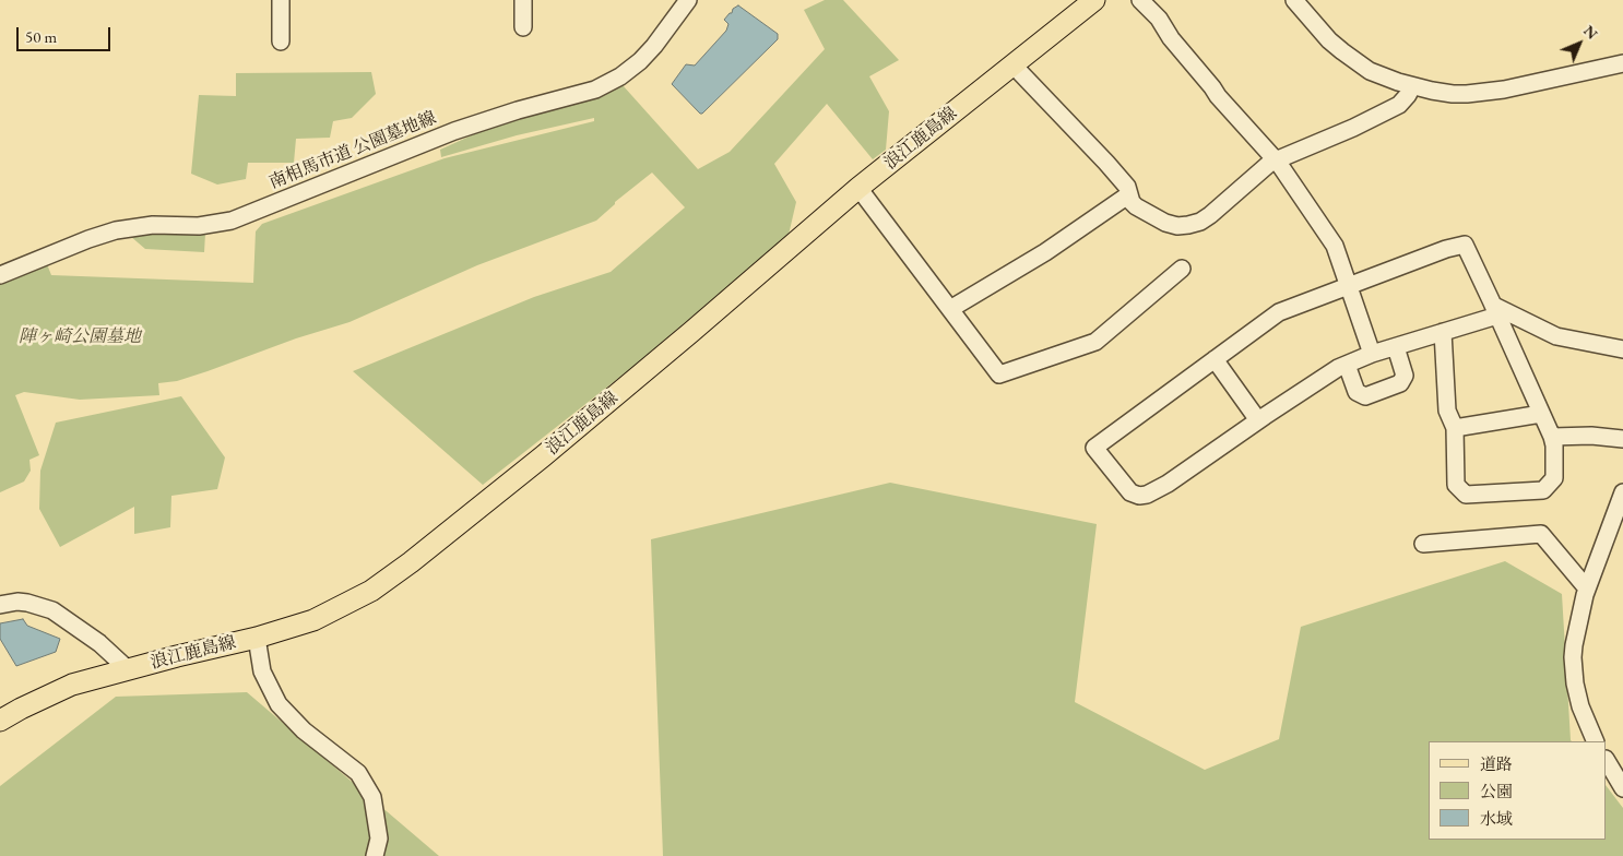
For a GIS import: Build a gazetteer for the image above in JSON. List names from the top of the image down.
{
  "streets": {
    "main road": ["浪江鹿島線"],
    "street": ["南相馬市道 公園墓地線"]
  },
  "parks": ["陣ヶ崎公園墓地"],
  "legend": ["道路", "公園", "水域"],
  "scale_bar": "50 m",
  "north": "top right"
}
